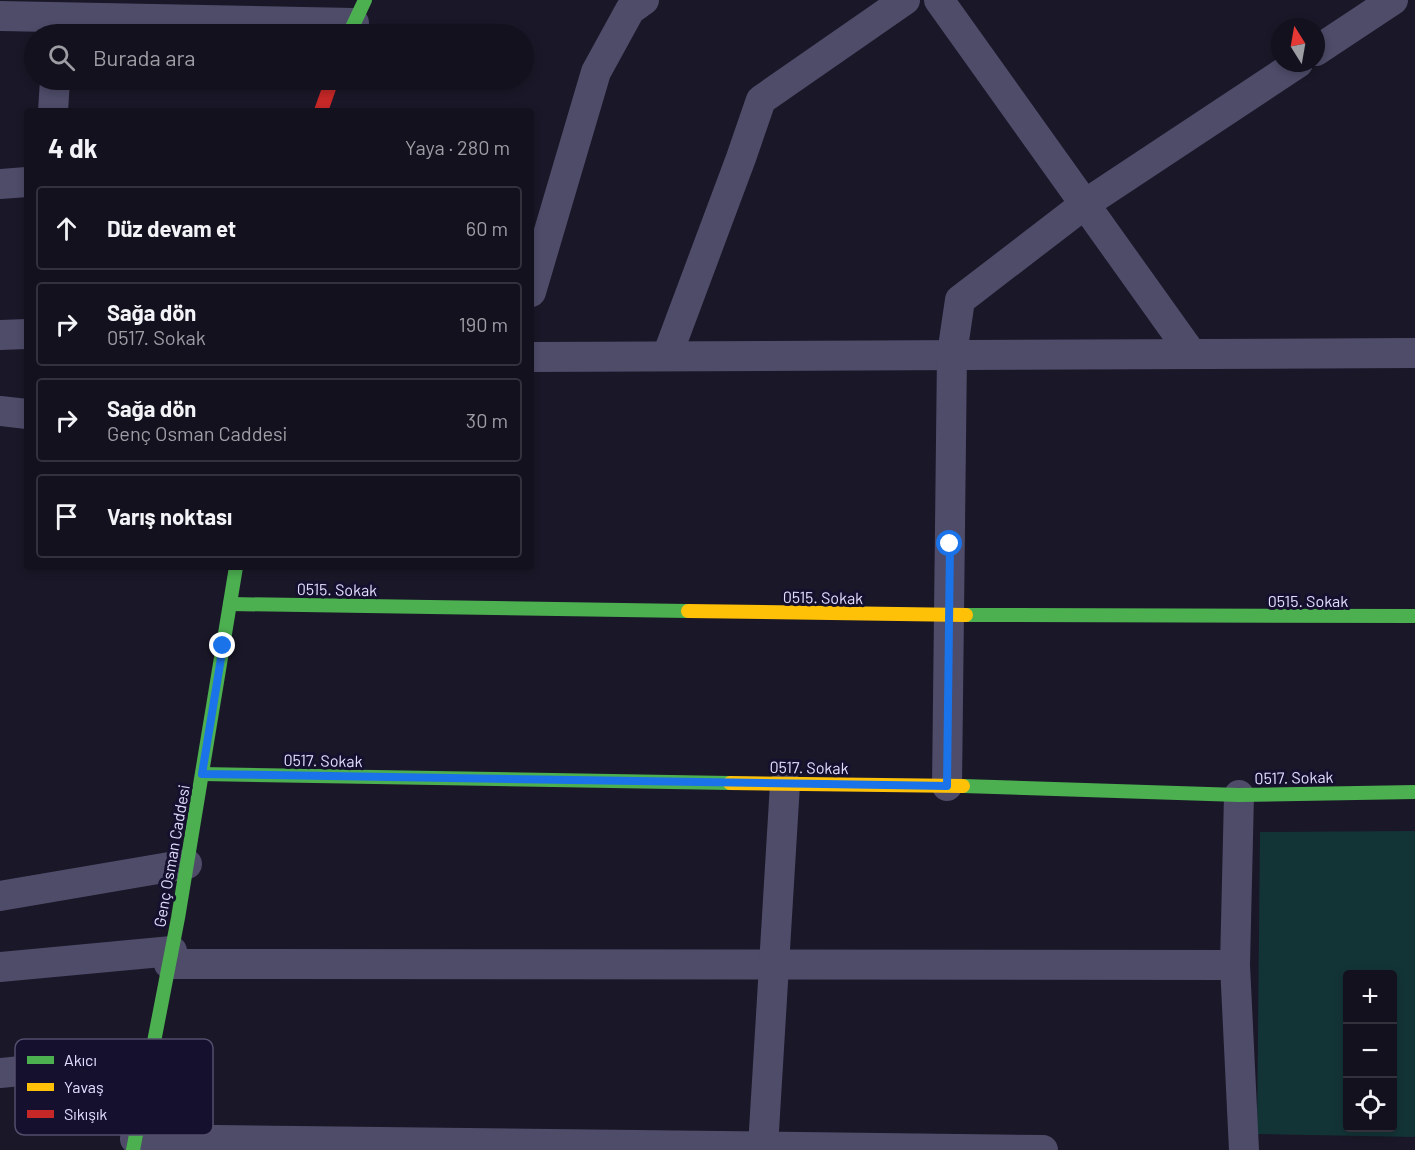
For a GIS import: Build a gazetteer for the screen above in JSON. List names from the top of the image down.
{
  "streets": {
    "street": ["0515. Sokak", "0517. Sokak", "Genç Osman Caddesi"]
  },
  "crossings": [
    ["0515. Sokak", "Genç Osman Caddesi"],
    ["0517. Sokak", "Genç Osman Caddesi"]
  ],
  "legend": ["Akıcı", "Yavaş", "Sıkışık"],
  "north": "top",
  "page": {
    "search": "Burada ara",
    "heading": ["4 dk", "Yaya · 280 m"],
    "list": [
      ["Düz devam et", "60 m"],
      ["Sağa dön", "0517. Sokak", "190 m"],
      ["Sağa dön", "Genç Osman Caddesi", "30 m"],
      "Varış noktası"
    ],
    "map_buttons": ["+", "−"]
  }
}
